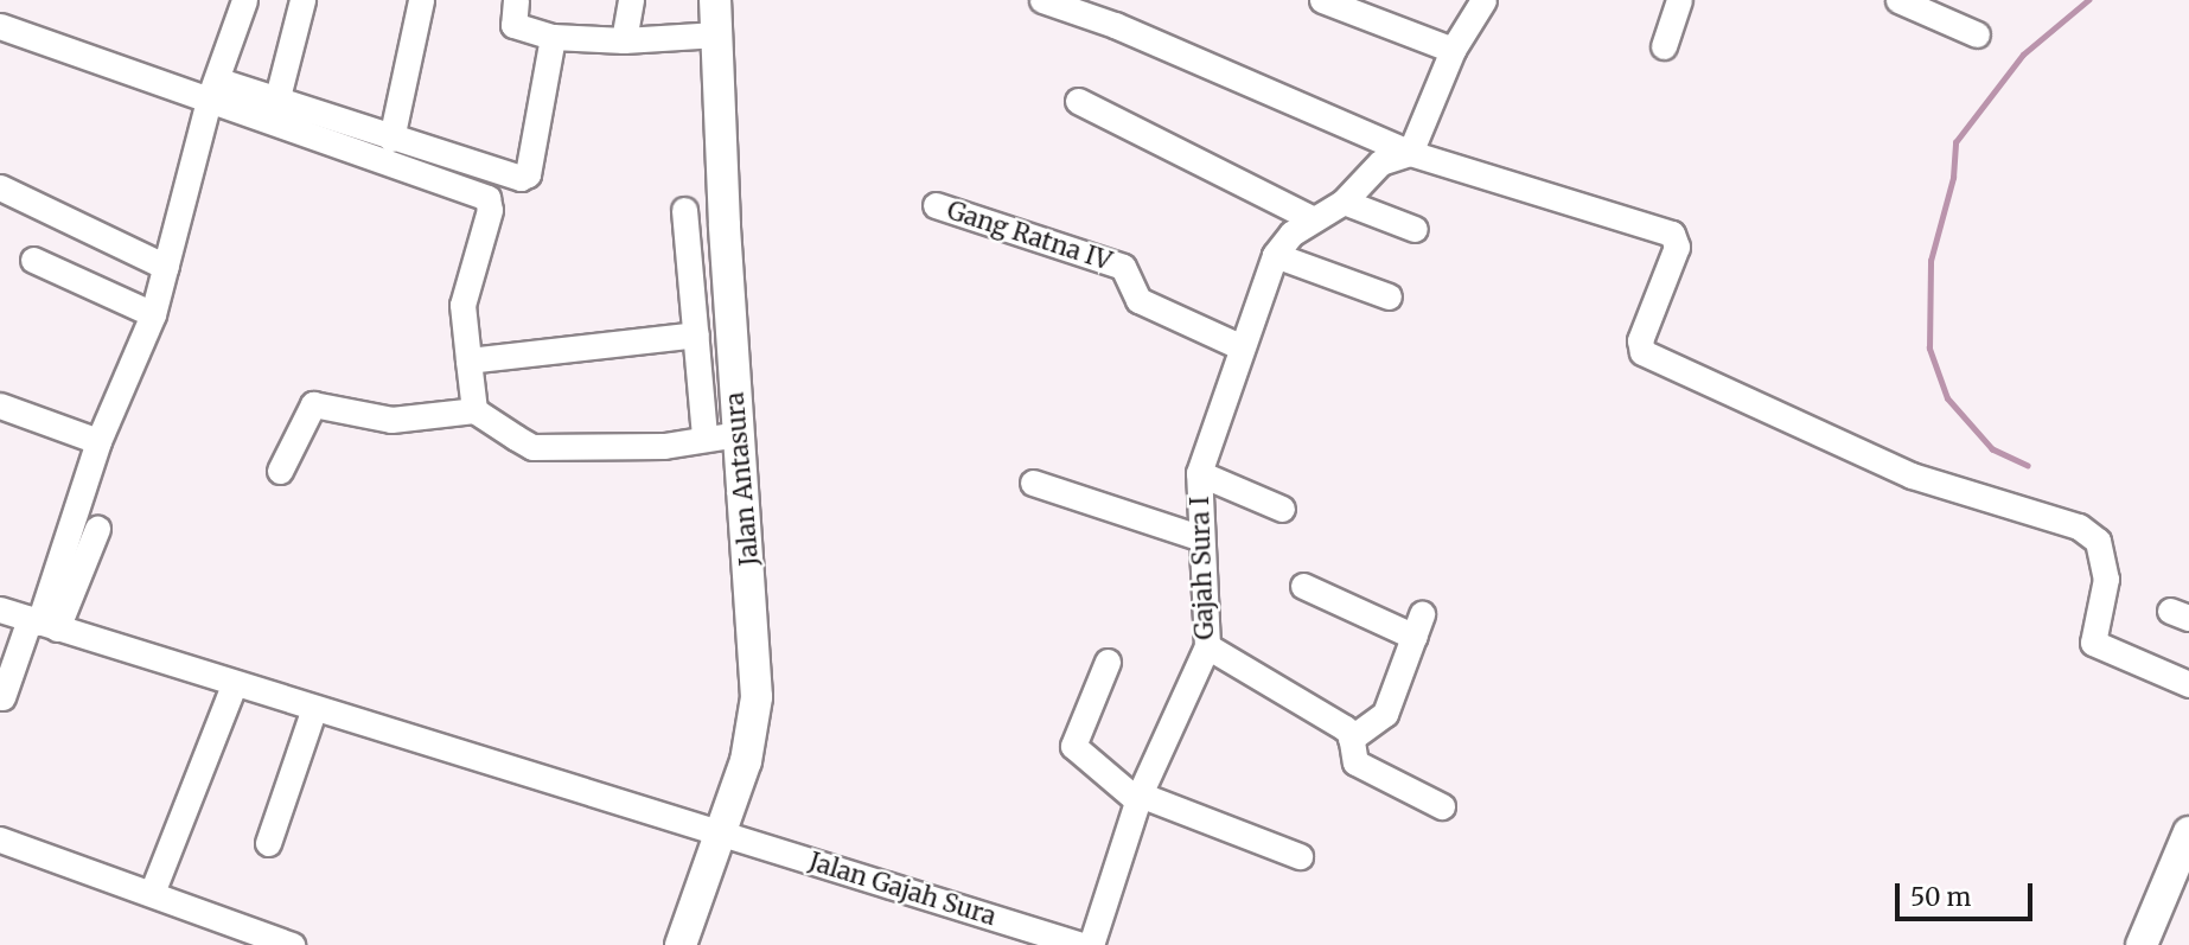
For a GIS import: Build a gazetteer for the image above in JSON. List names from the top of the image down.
{
  "streets": {
    "main road": ["Jalan Antasura"],
    "street": ["Gang Ratna IV", "Gajah Sura I", "Jalan Gajah Sura"]
  },
  "crossings": [
    ["Gang Ratna IV", "Gajah Sura I"],
    ["Jalan Antasura", "Jalan Gajah Sura"]
  ],
  "scale_bar": "50 m"
}
